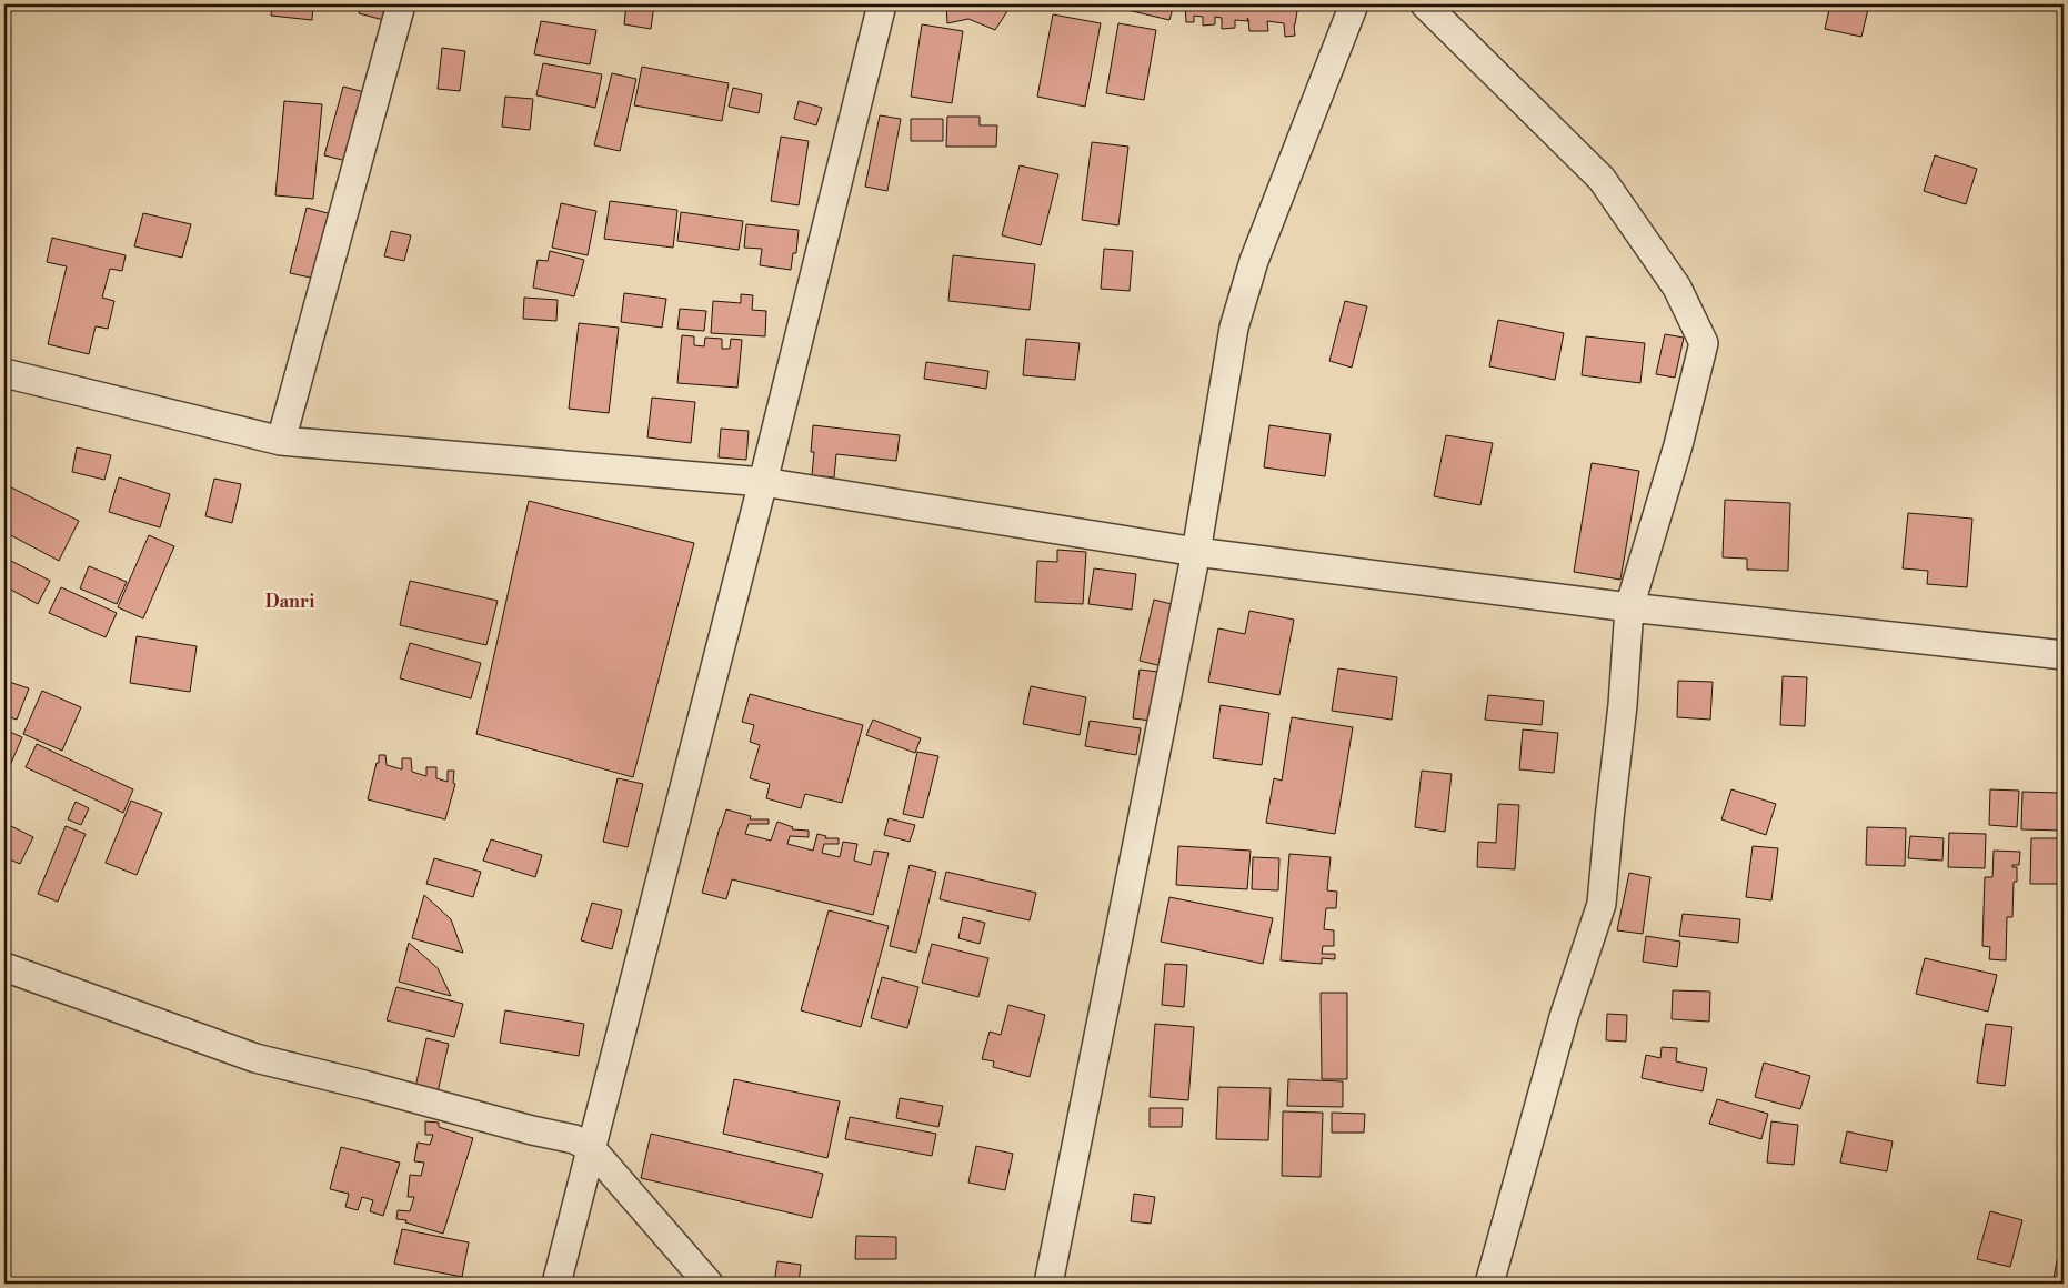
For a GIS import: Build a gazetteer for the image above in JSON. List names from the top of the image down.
{
  "districts": ["Danri"]
}
